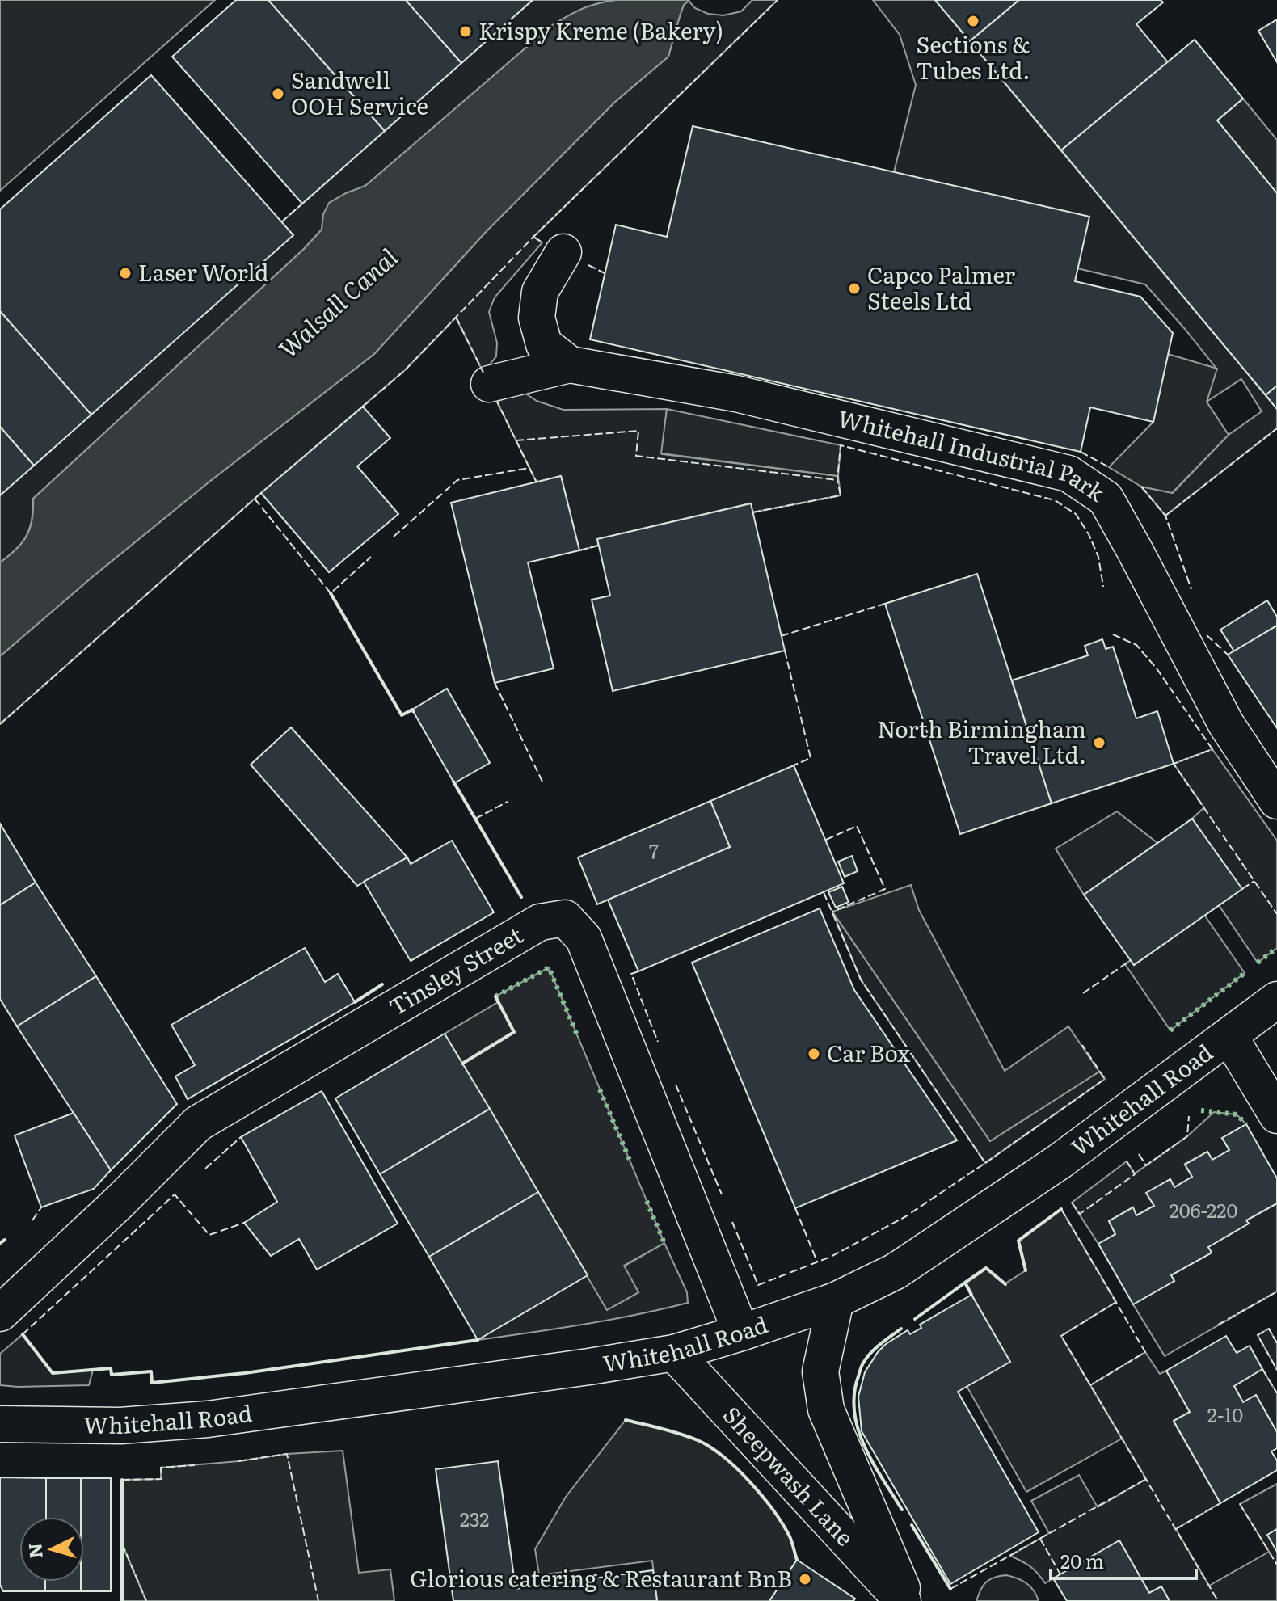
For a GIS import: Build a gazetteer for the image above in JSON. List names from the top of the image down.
{
  "streets": {
    "street": [
      "Whitehall Industrial Park",
      "Tinsley Street",
      "Whitehall Road",
      "Sheepwash Lane"
    ]
  },
  "crossings": [
    ["Tinsley Street", "Whitehall Road"],
    ["Whitehall Road", "Sheepwash Lane"]
  ],
  "water": ["Walsall Canal"],
  "places": [
    "Sections & Tubes Ltd.",
    "Krispy Kreme (Bakery)",
    "Sandwell OOH Service",
    "Laser World",
    "Capco Palmer Steels Ltd",
    "North Birmingham Travel Ltd.",
    "Car Box",
    "Glorious catering & Restaurant BnB"
  ],
  "house_numbers": [
    "7",
    "206-220",
    "2-10",
    "232"
  ],
  "scale_bar": "20 m",
  "north": "left"
}
